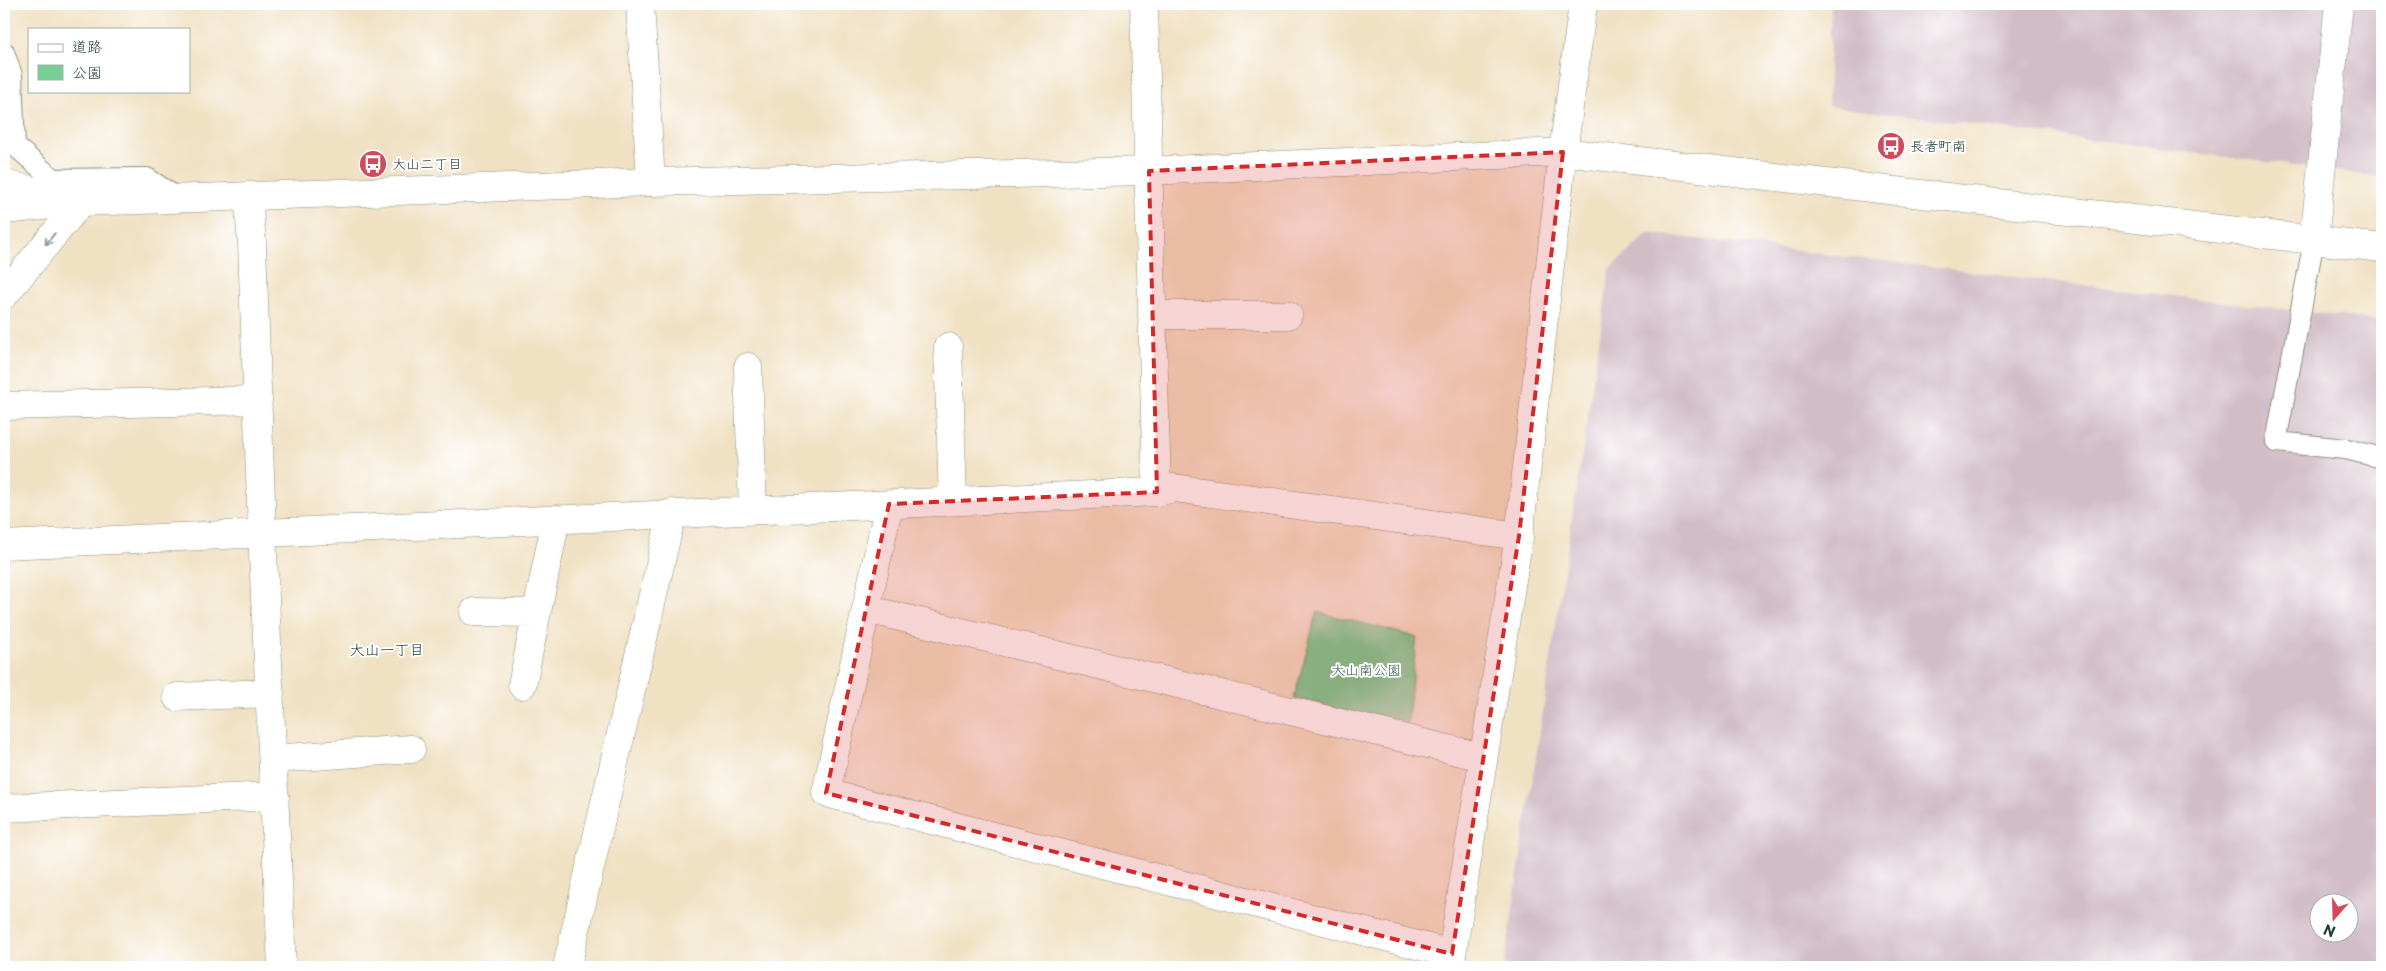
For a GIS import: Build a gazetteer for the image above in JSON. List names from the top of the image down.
{
  "districts": ["大山一丁目"],
  "parks": ["大山南公園"],
  "places": {
    "bus stop": ["長者町南", "大山二丁目"]
  },
  "legend": ["道路", "公園"],
  "north": "bottom"
}
